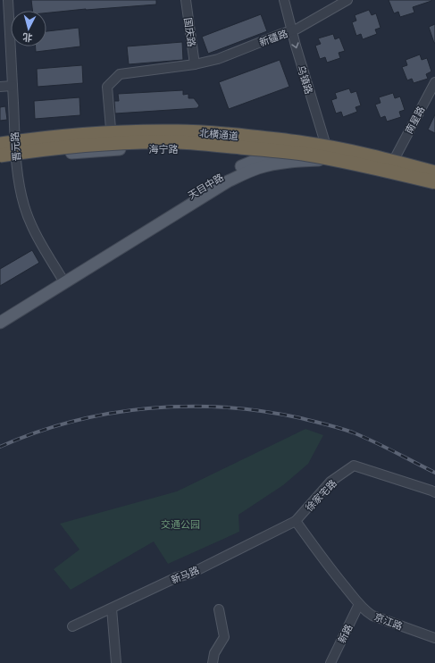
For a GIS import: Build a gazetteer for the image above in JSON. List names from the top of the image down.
{
  "streets": {
    "highway": ["北横通道"],
    "main road": ["海宁路", "天目中路"],
    "street": [
      "国庆路",
      "新疆路",
      "乌镇路",
      "南星路",
      "晋元路",
      "徐家宅路",
      "新马路",
      "京江路",
      "新路"
    ]
  },
  "crossings": [
    ["国庆路", "新疆路"],
    ["新疆路", "乌镇路"],
    ["新疆路", "海宁路"],
    ["乌镇路", "海宁路"],
    ["乌镇路", "天目中路"],
    ["南星路", "北横通道"],
    ["南星路", "天目中路"],
    ["北横通道", "海宁路"],
    ["北横通道", "天目中路"],
    ["晋元路", "海宁路"],
    ["晋元路", "天目中路"],
    ["海宁路", "天目中路"],
    ["徐家宅路", "新马路"],
    ["徐家宅路", "京江路"],
    ["新马路", "京江路"],
    ["京江路", "新路"]
  ],
  "one_way": ["乌镇路"],
  "parks": ["交通公园"],
  "north": "bottom"
}
